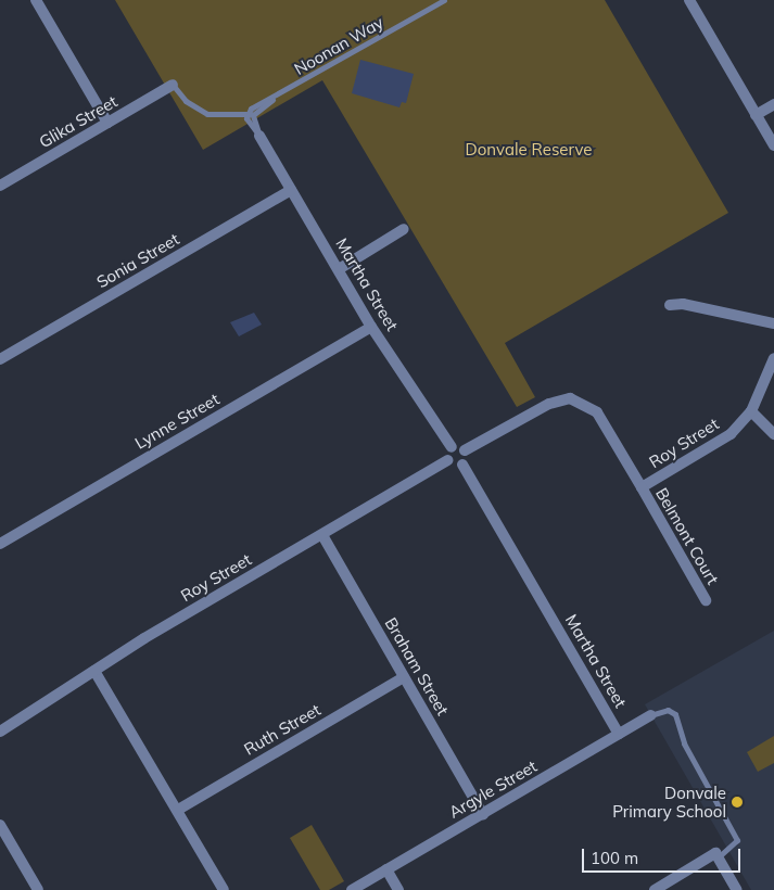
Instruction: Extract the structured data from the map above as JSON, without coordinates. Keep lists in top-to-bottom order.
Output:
{
  "streets": {
    "street": [
      "Glika Street",
      "Sonia Street",
      "Martha Street",
      "Lynne Street",
      "Roy Street",
      "Belmont Court",
      "Braham Street",
      "Ruth Street",
      "Argyle Street"
    ],
    "lane": ["Noonan Way"]
  },
  "crossings": [
    ["Noonan Way", "Martha Street"],
    ["Sonia Street", "Martha Street"],
    ["Martha Street", "Lynne Street"],
    ["Martha Street", "Argyle Street"],
    ["Roy Street", "Belmont Court"],
    ["Roy Street", "Braham Street"],
    ["Braham Street", "Ruth Street"],
    ["Braham Street", "Argyle Street"]
  ],
  "parks": ["Donvale Reserve"],
  "places": ["Donvale Primary School"],
  "scale_bar": "100 m"
}
